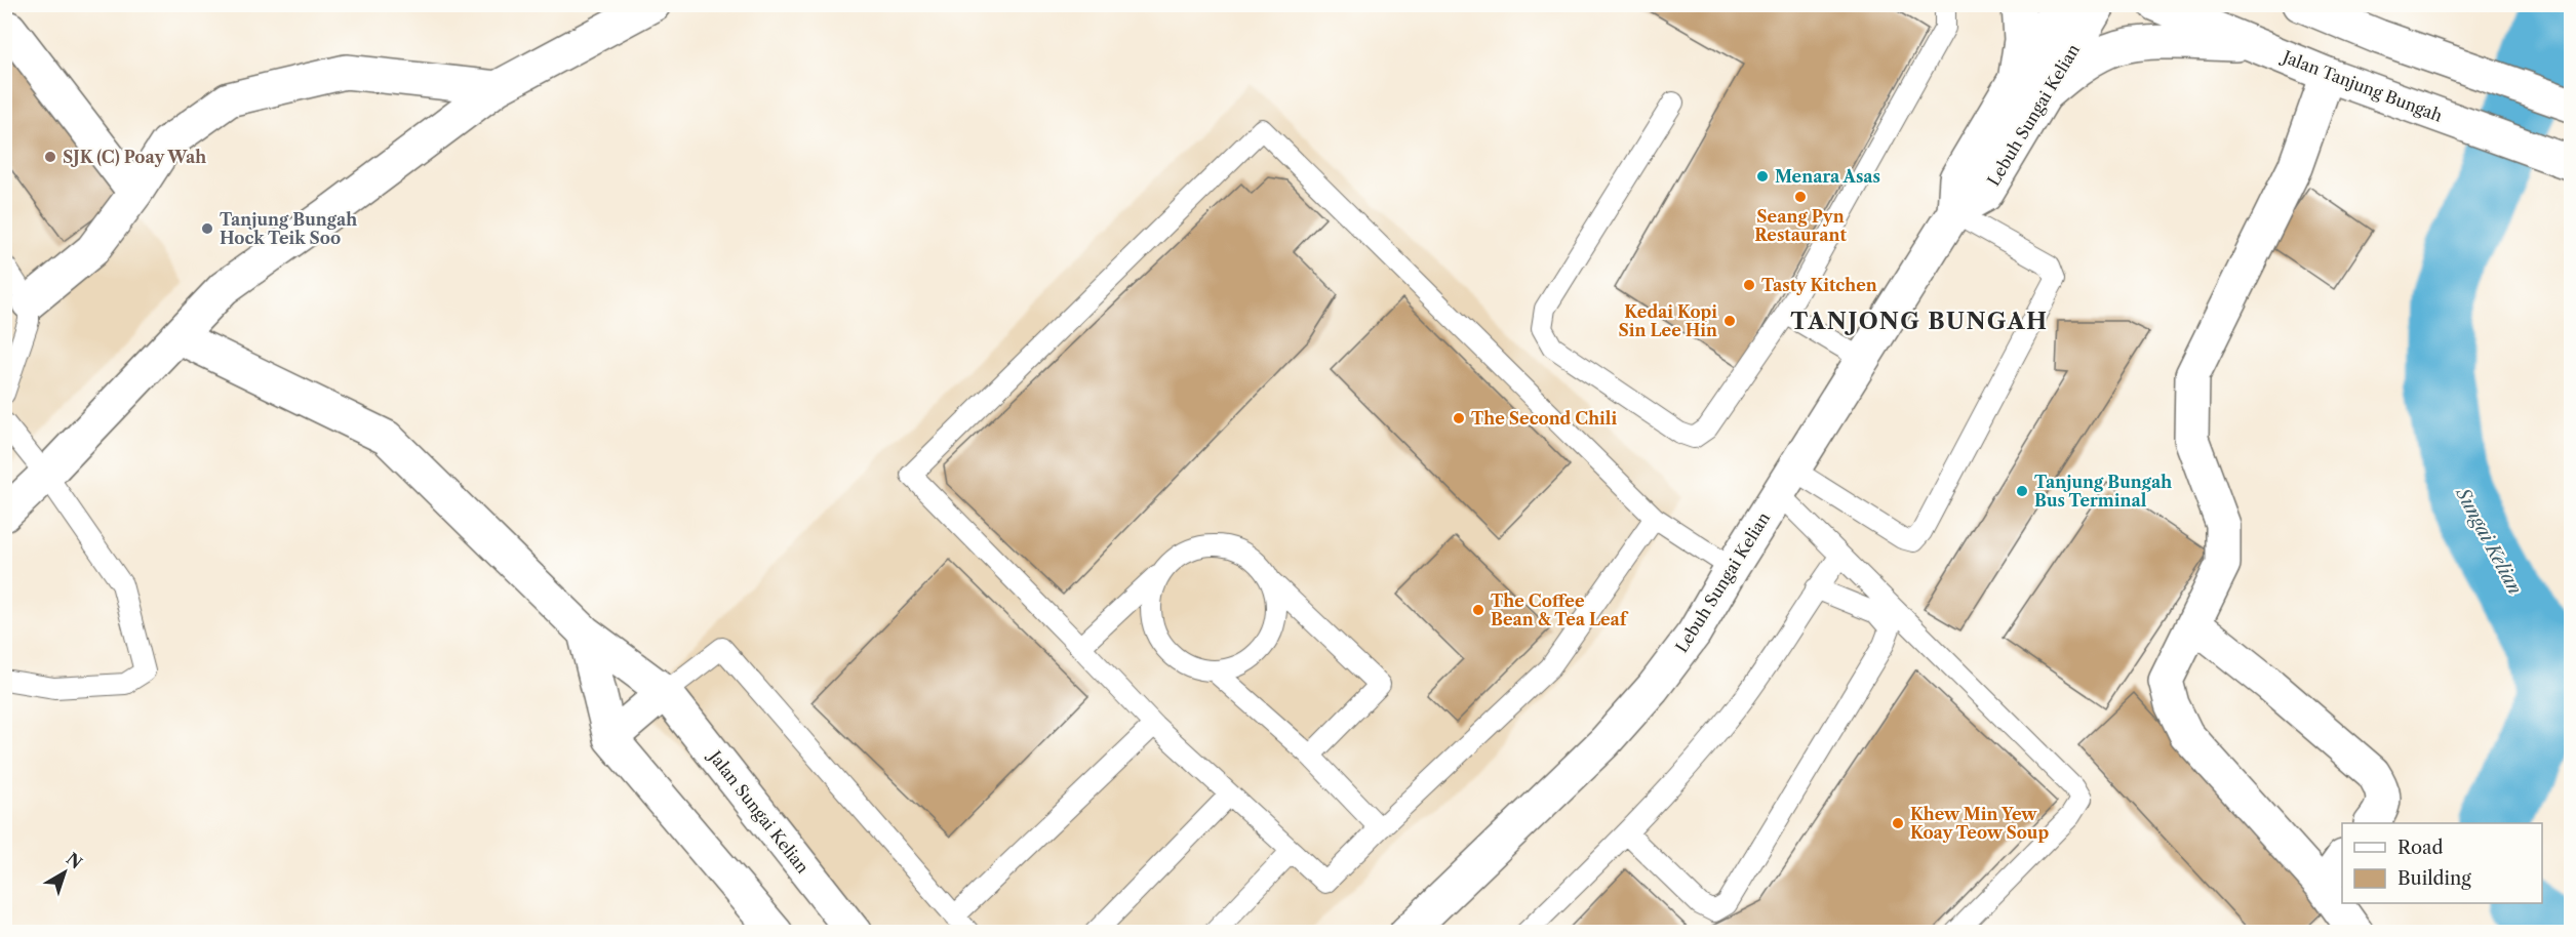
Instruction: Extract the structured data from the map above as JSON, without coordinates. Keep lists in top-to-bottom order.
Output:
{
  "streets": {
    "street": ["Jalan Tanjung Bungah", "Lebuh Sungai Kelian", "Jalan Sungai Kelian"]
  },
  "districts": ["TANJONG BUNGAH"],
  "water": ["Sungai Kelian"],
  "places": [
    "SJK (C) Poay Wah",
    "Menara Asas",
    "Seang Pyn Restaurant",
    "Tanjung Bungah Hock Teik Soo",
    "Tasty Kitchen",
    "Kedai Kopi Sin Lee Hin",
    "The Second Chili",
    "Tanjung Bungah Bus Terminal",
    "The Coffee Bean & Tea Leaf",
    "Khew Min Yew Koay Teow Soup"
  ],
  "legend": ["Road", "Building"],
  "north": "top right"
}
